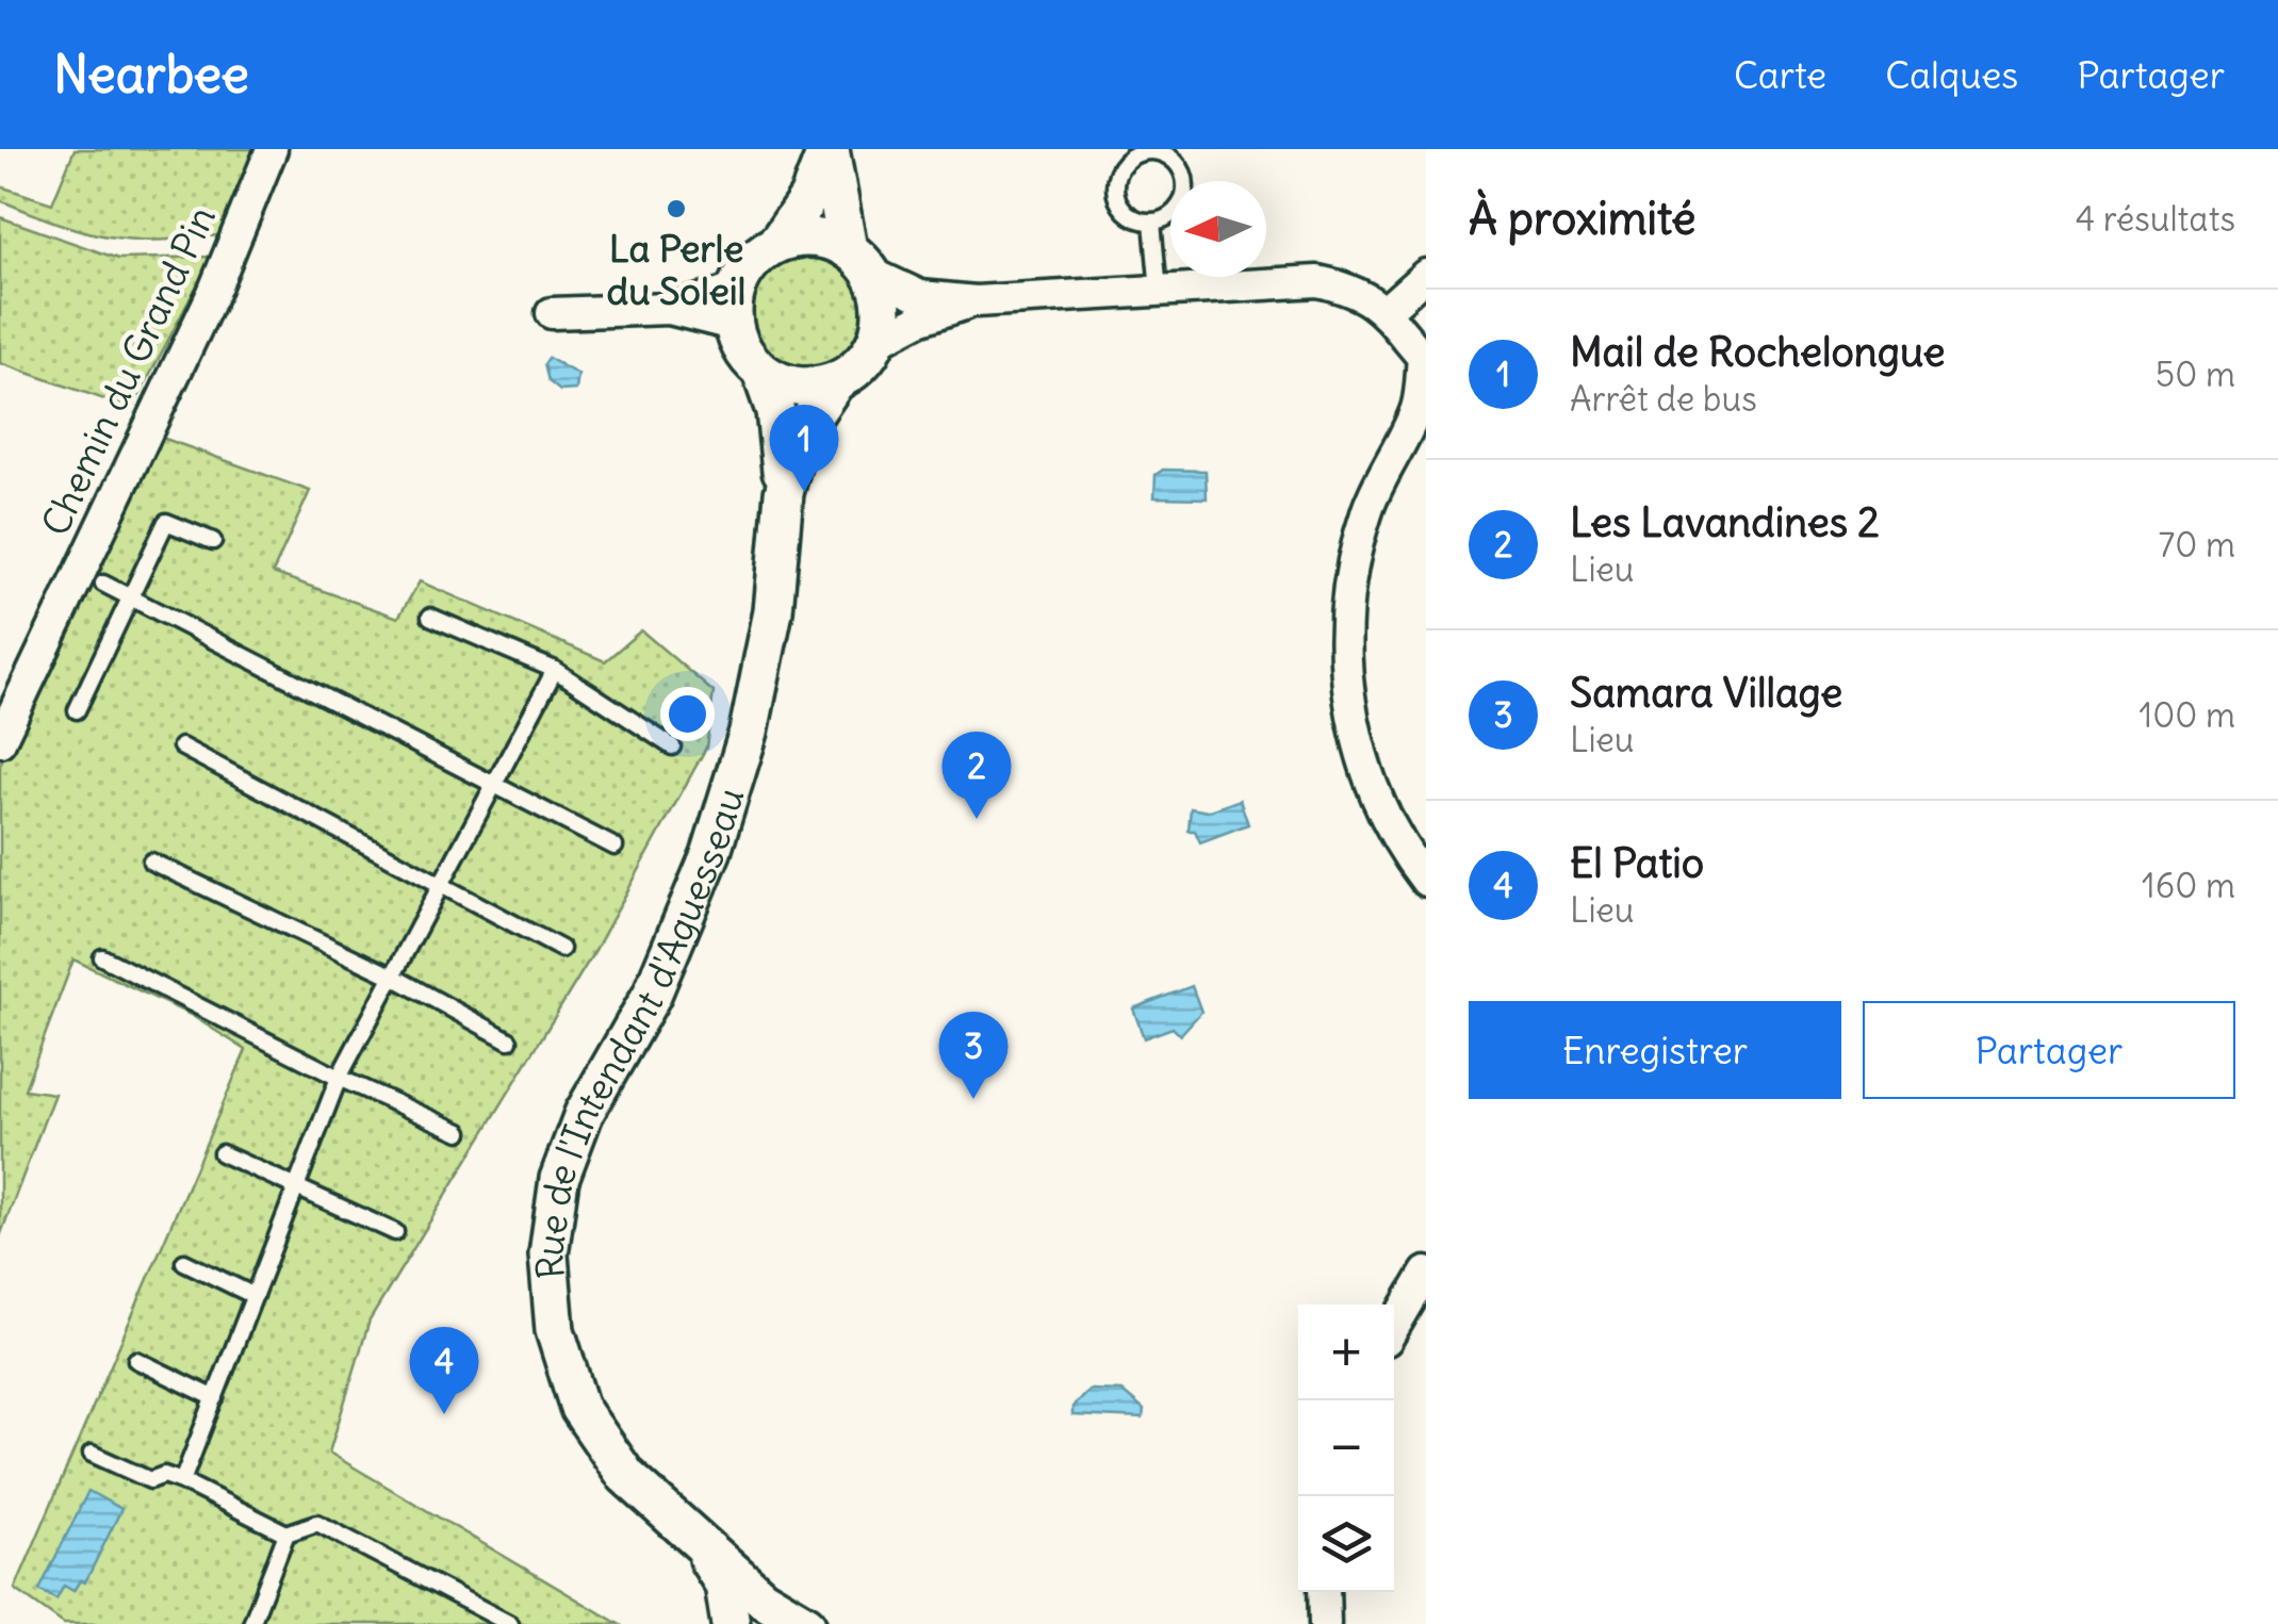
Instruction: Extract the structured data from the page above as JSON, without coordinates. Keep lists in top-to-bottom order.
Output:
{
  "streets": {
    "street": ["Chemin du Grand Pin", "Rue de l'Intendant d'Aguesseau"]
  },
  "places": ["La Perle du Soleil"],
  "north": "left",
  "page": {
    "header": "Nearbee",
    "nav": ["Carte", "Calques", "Partager"],
    "heading": ["À proximité", "4 résultats"],
    "list": [
      {
        "mark": "1",
        "name": "Mail de Rochelongue",
        "note": "Arrêt de bus",
        "value": "50 m"
      },
      {
        "mark": "2",
        "name": "Les Lavandines 2",
        "note": "Lieu",
        "value": "70 m"
      },
      {
        "mark": "3",
        "name": "Samara Village",
        "note": "Lieu",
        "value": "100 m"
      },
      {
        "mark": "4",
        "name": "El Patio",
        "note": "Lieu",
        "value": "160 m"
      }
    ],
    "pins": [
      "1",
      "2",
      "3",
      "4"
    ],
    "buttons": ["Enregistrer", "Partager"],
    "map_buttons": ["+", "−"]
  }
}
